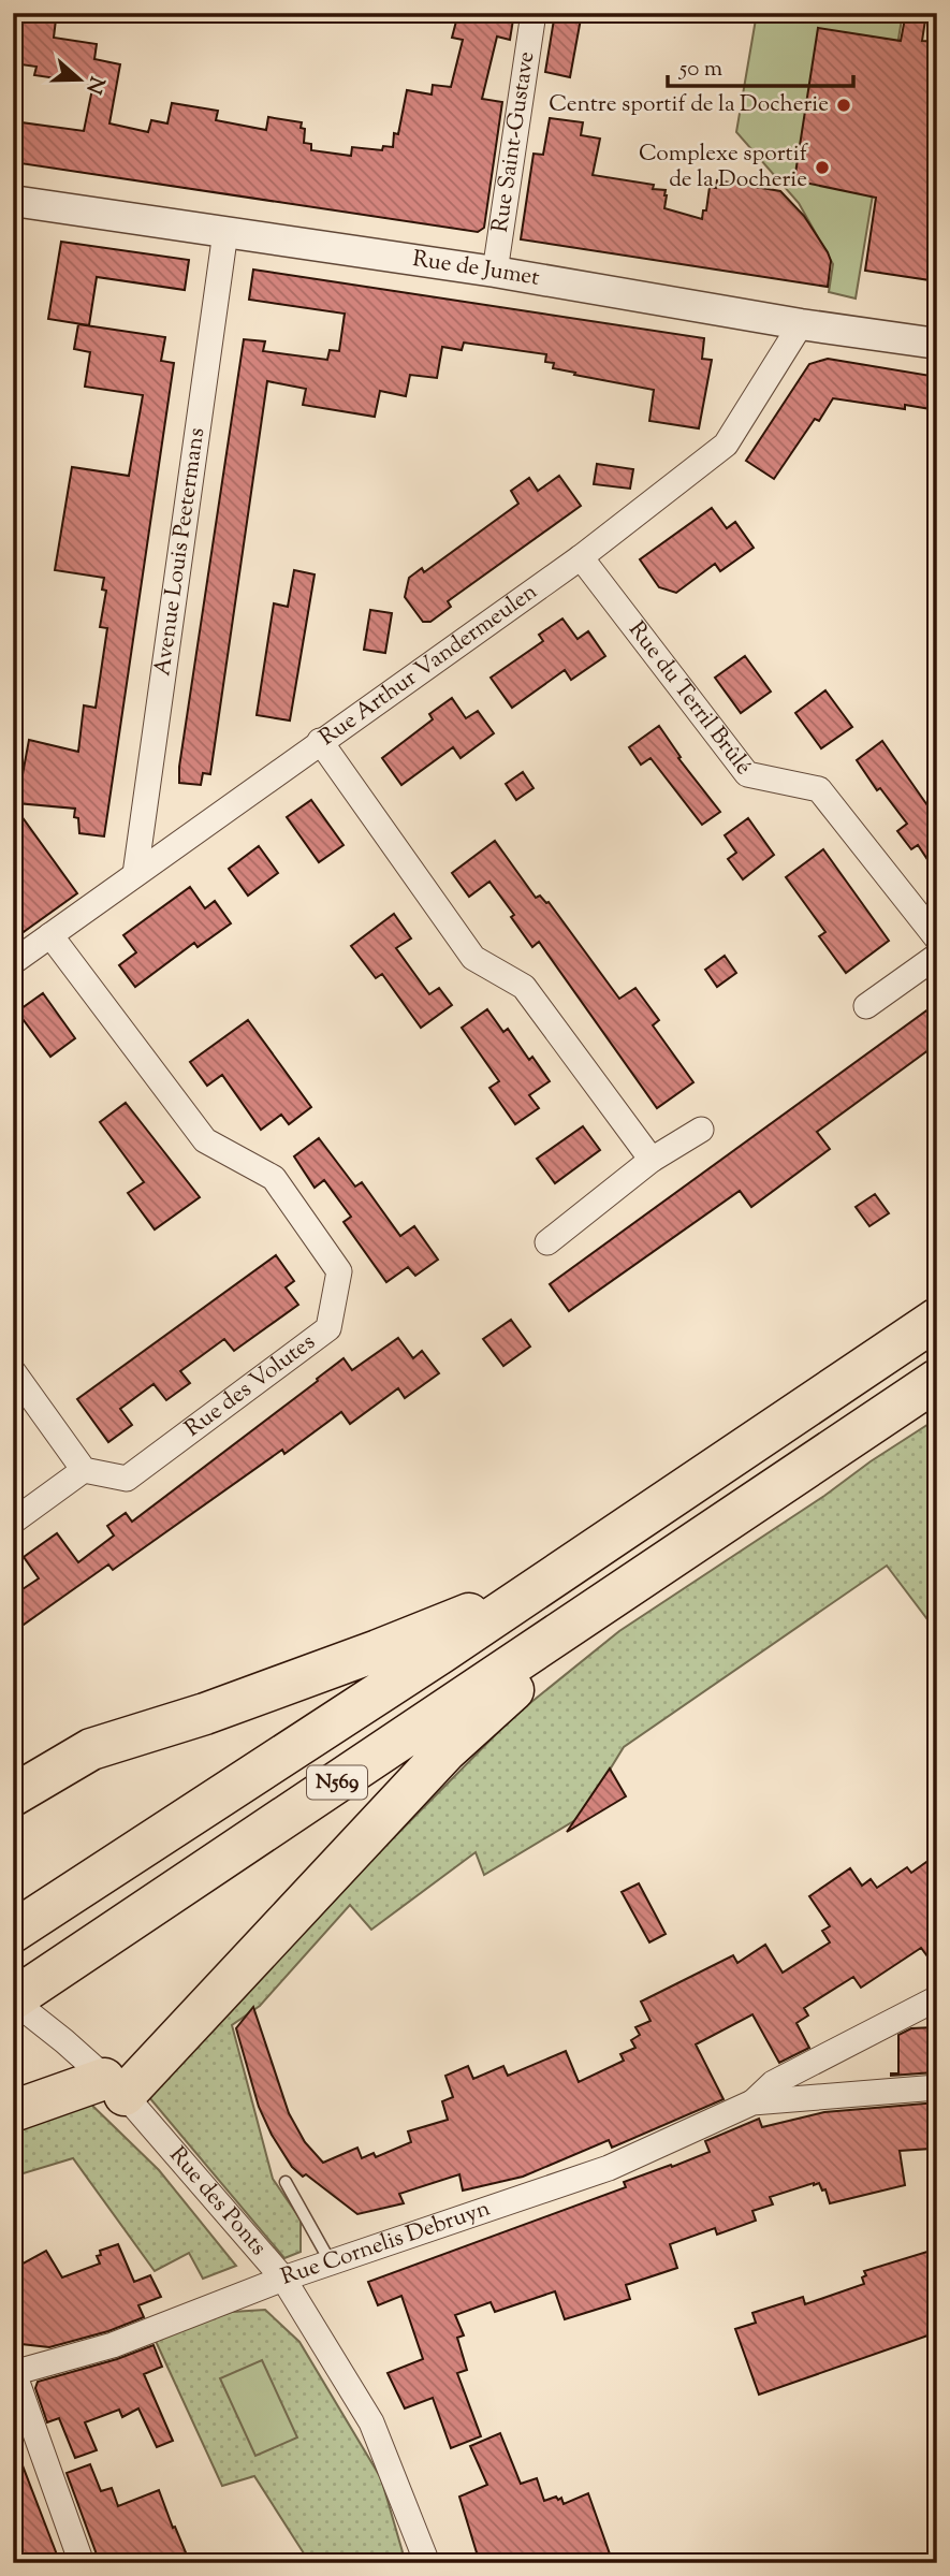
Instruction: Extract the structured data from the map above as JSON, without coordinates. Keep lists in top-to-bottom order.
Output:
{
  "streets": {
    "highway": ["N569"],
    "street": [
      "Rue Saint-Gustave",
      "Rue de Jumet",
      "Avenue Louis Peetermans",
      "Rue Arthur Vandermeulen",
      "Rue du Terril Brûlé",
      "Rue des Volutes",
      "Rue des Ponts",
      "Rue Cornelis Debruyn"
    ]
  },
  "crossings": [
    ["Rue Saint-Gustave", "Rue de Jumet"],
    ["Rue de Jumet", "Avenue Louis Peetermans"],
    ["Rue de Jumet", "Rue Arthur Vandermeulen"],
    ["Avenue Louis Peetermans", "Rue Arthur Vandermeulen"],
    ["Rue Arthur Vandermeulen", "Rue du Terril Brûlé"],
    ["Rue Arthur Vandermeulen", "Rue des Volutes"],
    ["N569", "Rue des Ponts"],
    ["Rue des Ponts", "Rue Cornelis Debruyn"]
  ],
  "places": ["Centre sportif de la Docherie", "Complexe sportif de la Docherie"],
  "scale_bar": "50 m",
  "north": "right"
}
